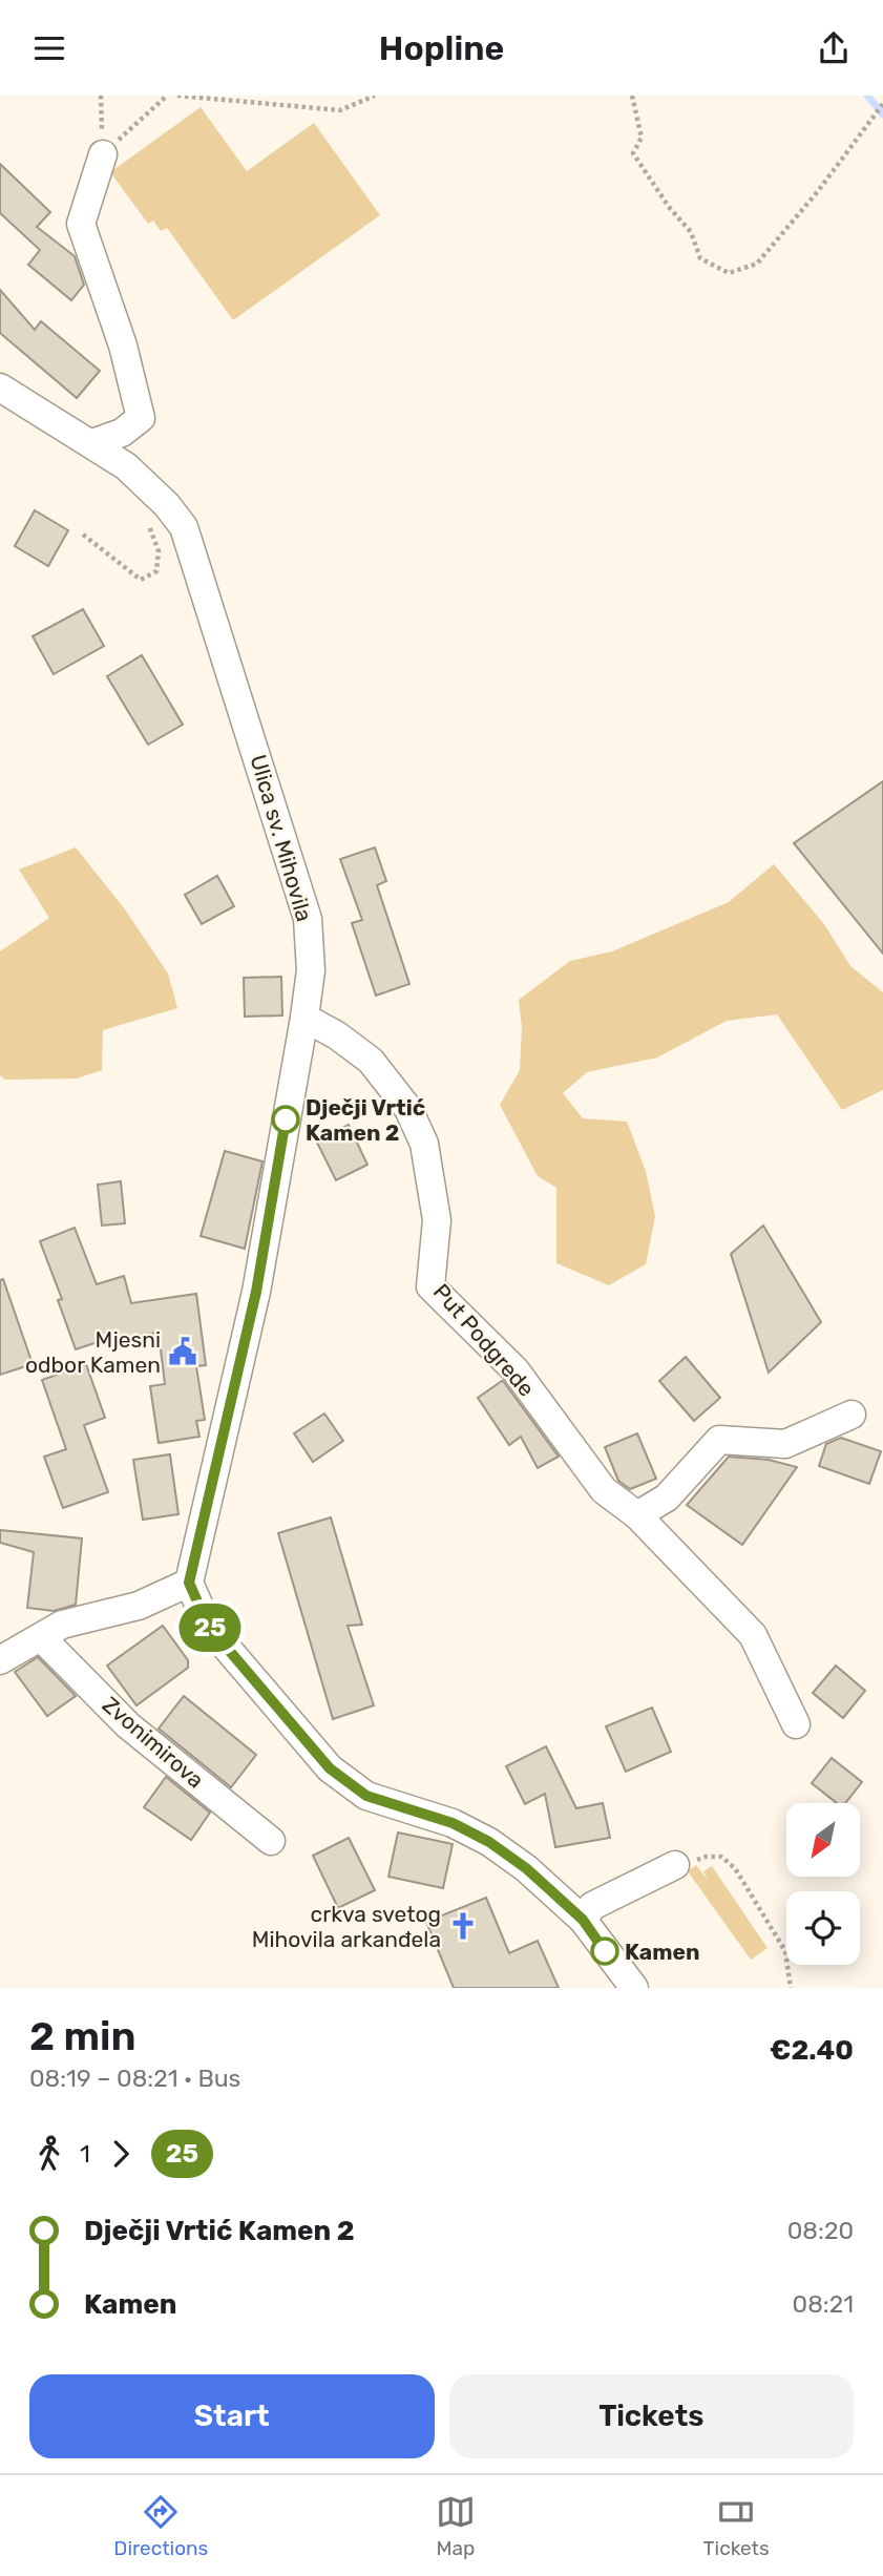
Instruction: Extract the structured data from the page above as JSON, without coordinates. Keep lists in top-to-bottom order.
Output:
{
  "streets": {
    "street": ["Ulica sv. Mihovila", "Put Podgrede", "Zvonimirova"]
  },
  "crossings": [
    ["Ulica sv. Mihovila", "Put Podgrede"]
  ],
  "places": {
    "other": ["Dječji Vrtić Kamen 2", "Kamen"],
    "public building": ["Mjesni odbor Kamen"],
    "church": ["crkva svetog Mihovila arkanđela"]
  },
  "lines": ["bus line 25"],
  "north": "bottom left",
  "page": {
    "header": "Hopline",
    "on_map": "25",
    "heading": ["2 min", "08:19 – 08:21 · Bus", "€2.40"],
    "legs": ["1", "25"],
    "list": [
      {
        "name": "Dječji Vrtić Kamen 2",
        "value": "08:20"
      },
      {
        "name": "Kamen",
        "value": "08:21"
      }
    ],
    "buttons": ["Start", "Tickets"],
    "tabs": ["Directions", "Map", "Tickets"]
  }
}
